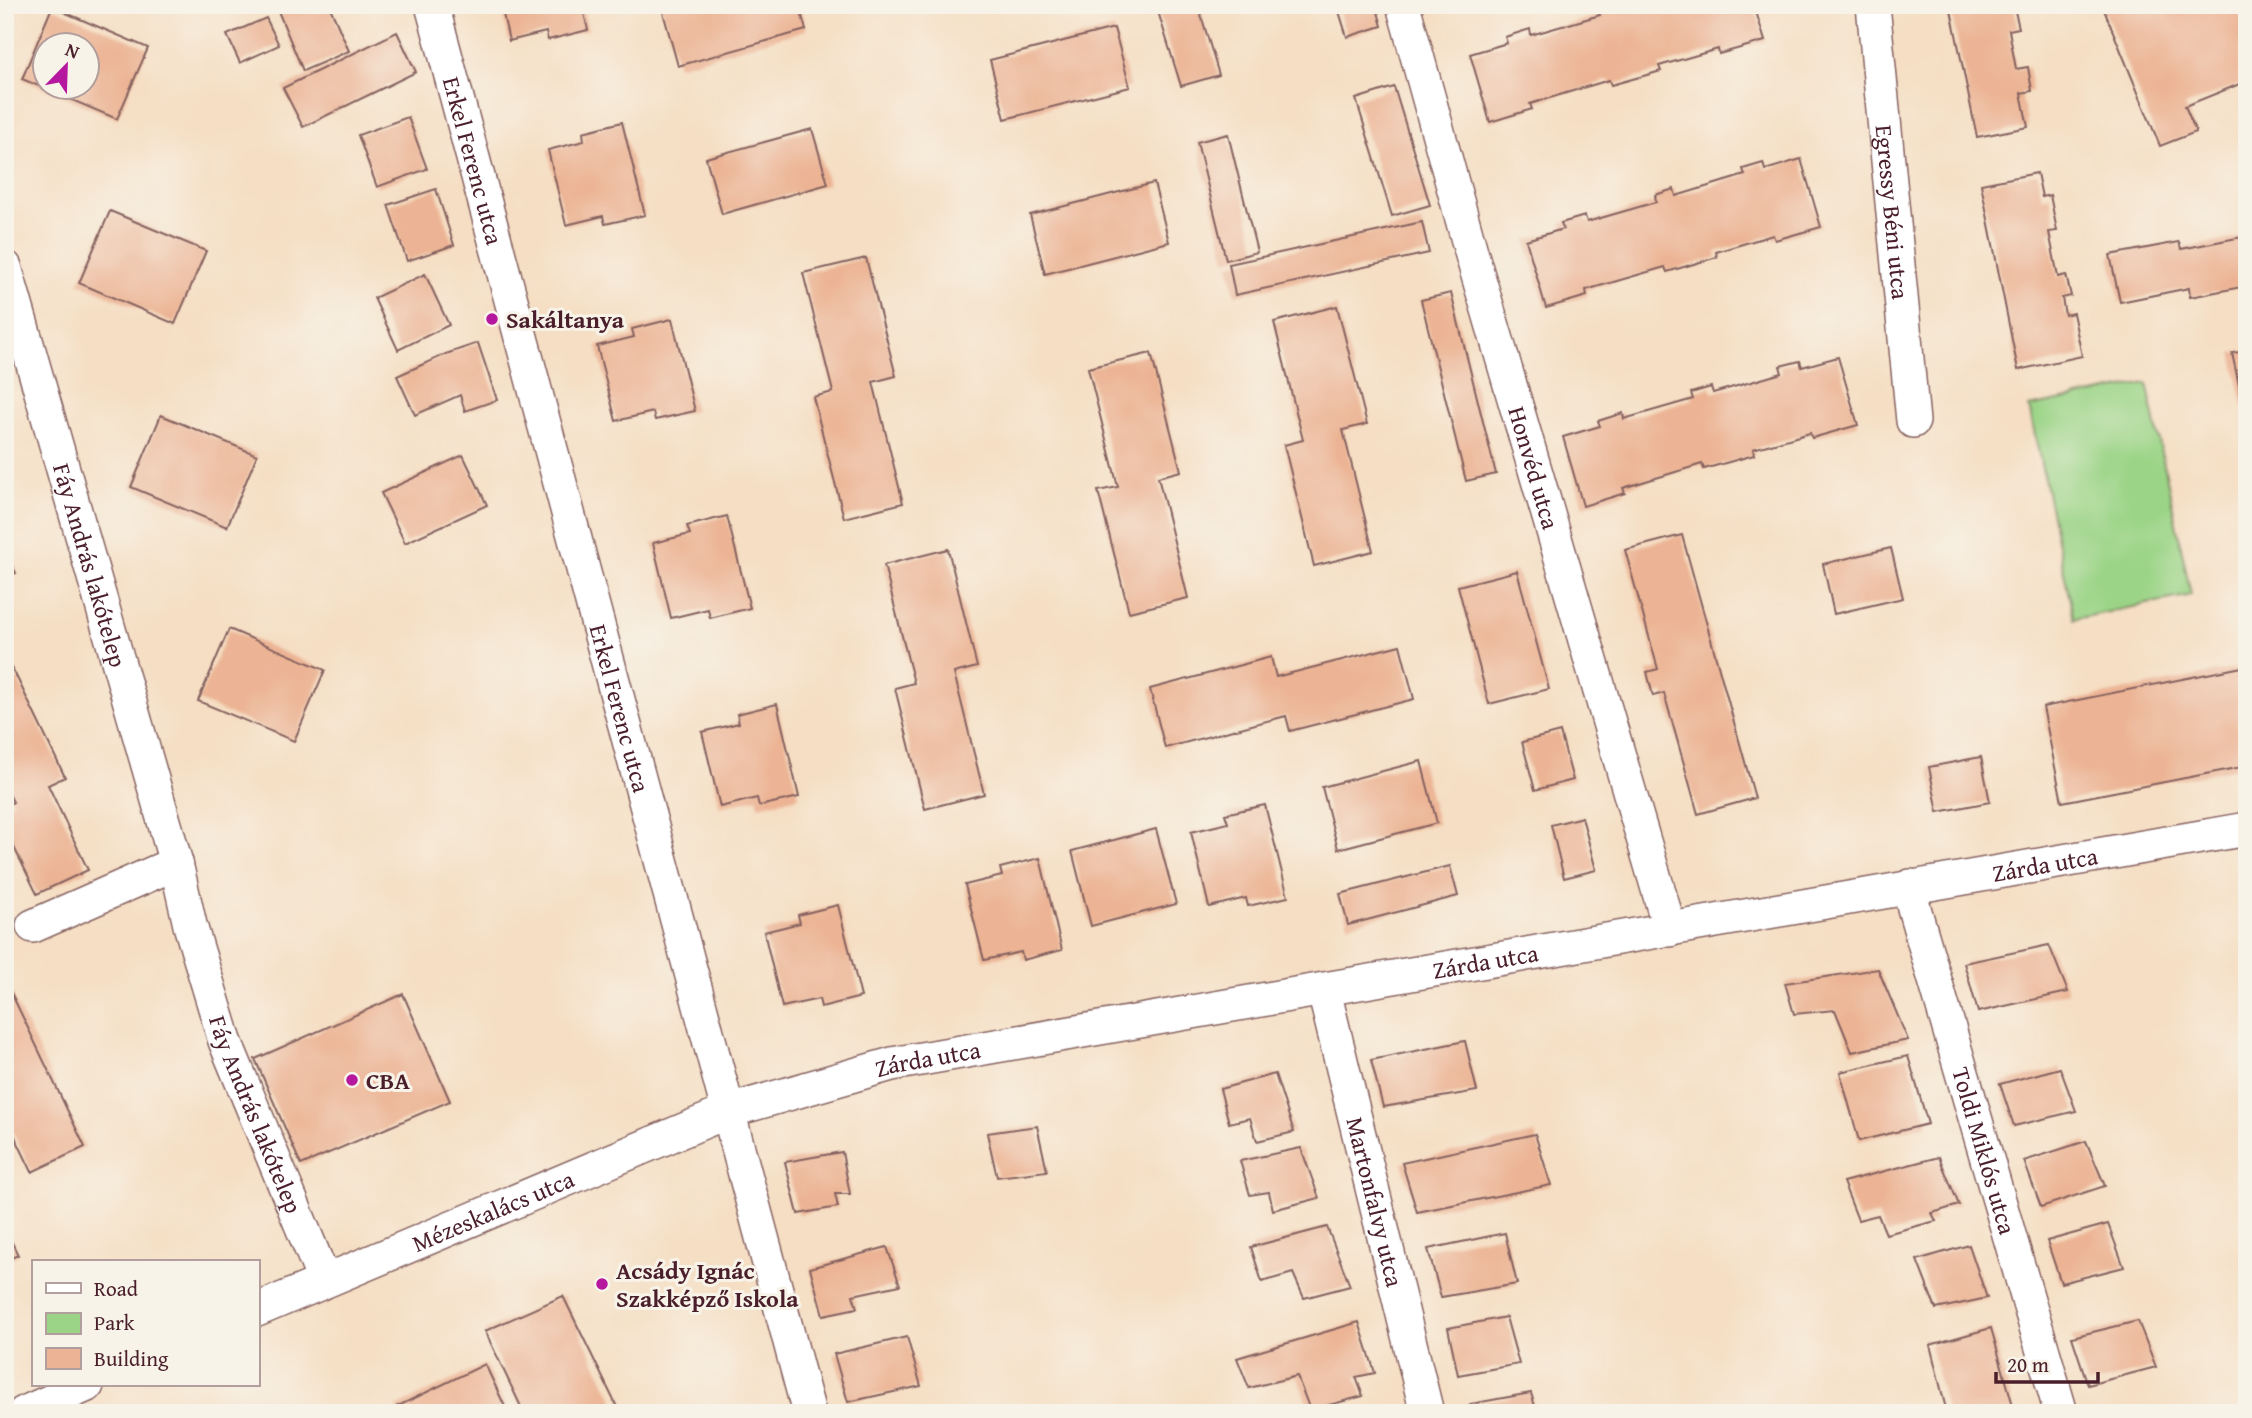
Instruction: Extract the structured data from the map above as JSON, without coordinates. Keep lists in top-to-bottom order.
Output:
{
  "streets": {
    "street": [
      "Erkel Ferenc utca",
      "Egressy Béni utca",
      "Honvéd utca",
      "Fáy András lakótelep",
      "Zárda utca",
      "Toldi Miklós utca",
      "Martonfalvy utca",
      "Mézeskalács utca"
    ]
  },
  "crossings": [
    ["Erkel Ferenc utca", "Zárda utca"],
    ["Erkel Ferenc utca", "Mézeskalács utca"],
    ["Honvéd utca", "Zárda utca"],
    ["Fáy András lakótelep", "Mézeskalács utca"],
    ["Zárda utca", "Toldi Miklós utca"],
    ["Zárda utca", "Martonfalvy utca"],
    ["Zárda utca", "Mézeskalács utca"]
  ],
  "places": ["Sakáltanya", "CBA", "Acsády Ignác Szakképző Iskola"],
  "legend": ["Road", "Park", "Building"],
  "scale_bar": "20 m",
  "north": "top right"
}
